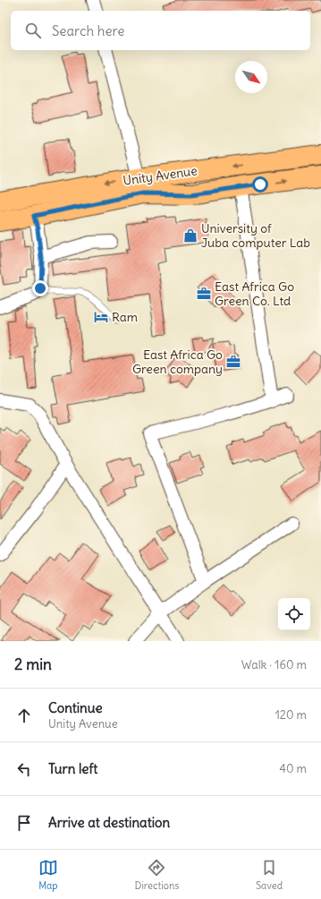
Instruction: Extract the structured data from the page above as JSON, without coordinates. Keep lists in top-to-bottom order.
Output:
{
  "streets": {
    "main road": ["Unity Avenue"]
  },
  "places": {
    "shop": ["University of Juba computer Lab"],
    "office": ["East Africa Go Green Co. Ltd", "East Africa Go Green company"],
    "hotel": ["Ram"]
  },
  "north": "bottom right",
  "page": {
    "search": "Search here",
    "heading": ["2 min", "Walk · 160 m"],
    "list": [
      ["Continue", "Unity Avenue", "120 m"],
      ["Turn left", "40 m"],
      "Arrive at destination"
    ],
    "nav": ["Map", "Directions", "Saved"]
  }
}
